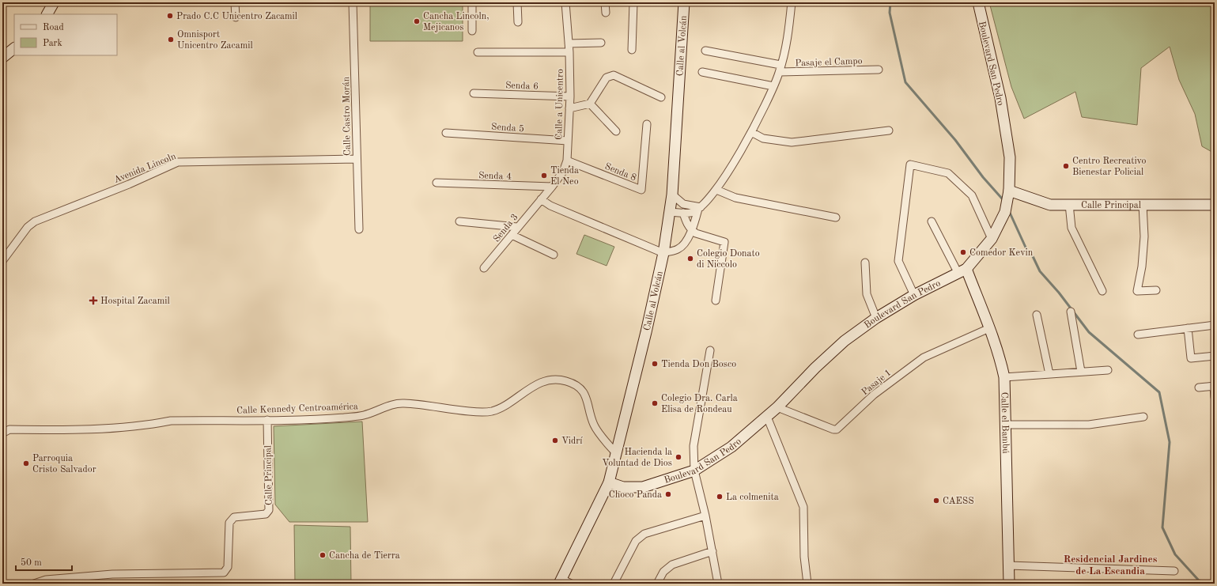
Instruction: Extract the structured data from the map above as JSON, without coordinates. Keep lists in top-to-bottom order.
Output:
{
  "streets": {
    "street": [
      "Calle al Volcán",
      "Pasaje el Campo",
      "Boulevard San Pedro",
      "Senda 6",
      "Calle a Unicentro",
      "Calle Castro Morán",
      "Senda 5",
      "Avenida Lincoln",
      "Senda 8",
      "Senda 4",
      "Calle Principal",
      "Senda 3",
      "Pasaje 1",
      "Calle Kennedy Centroamérica",
      "Calle el Bambú"
    ]
  },
  "crossings": [
    ["Calle al Volcán", "Boulevard San Pedro"],
    ["Calle al Volcán", "Calle Kennedy Centroamérica"],
    ["Boulevard San Pedro", "Calle Principal"],
    ["Boulevard San Pedro", "Pasaje 1"],
    ["Boulevard San Pedro", "Calle el Bambú"],
    ["Senda 6", "Calle a Unicentro"],
    ["Calle a Unicentro", "Senda 5"],
    ["Calle a Unicentro", "Senda 8"],
    ["Calle a Unicentro", "Senda 4"],
    ["Calle a Unicentro", "Senda 3"],
    ["Calle Castro Morán", "Avenida Lincoln"],
    ["Calle Principal", "Calle Kennedy Centroamérica"],
    ["Pasaje 1", "Calle el Bambú"]
  ],
  "districts": ["Residencial Jardines de La Escandia"],
  "places": {
    "other": [
      "Prado C.C Unicentro Zacamil",
      "Cancha Lincoln, Mejicanos",
      "Omnisport Unicentro Zacamil",
      "Centro Recreativo Bienestar Policial",
      "Tienda El Neo",
      "Comedor Kevin",
      "Colegio Donato di Niccolo",
      "Tienda Don Bosco",
      "Colegio Dra. Carla Elisa de Rondeau",
      "Vidrí",
      "Hacienda la Voluntad de Dios",
      "Parroquia Cristo Salvador",
      "Choco Panda",
      "La colmenita",
      "CAESS",
      "Cancha de Tierra"
    ],
    "health": ["Hospital Zacamil"]
  },
  "legend": ["Road", "Park"],
  "scale_bar": "50 m"
}
